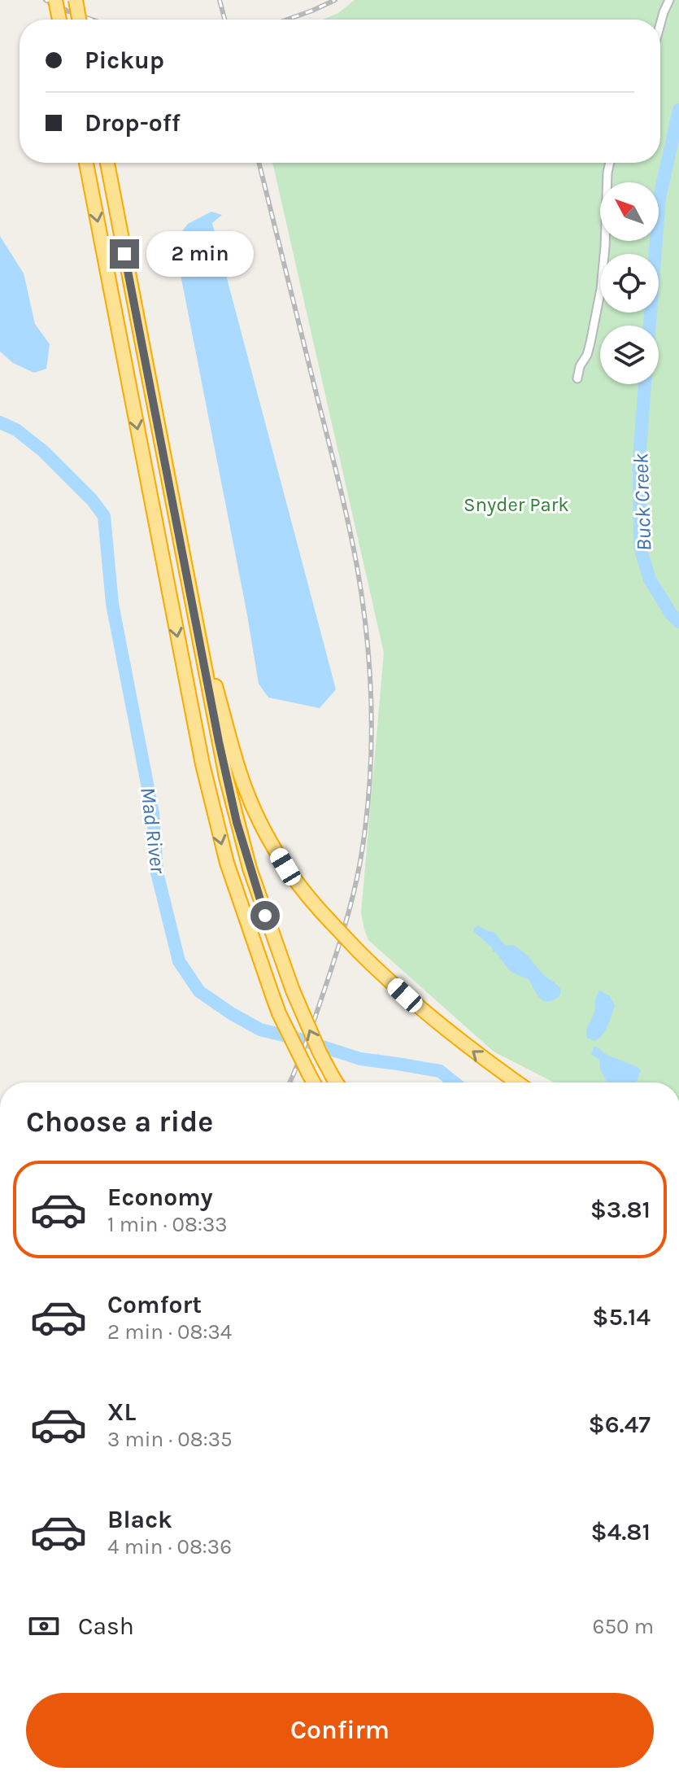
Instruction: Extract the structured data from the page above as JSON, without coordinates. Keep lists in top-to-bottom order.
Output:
{
  "water": ["Buck Creek", "Mad River"],
  "parks": ["Snyder Park"],
  "north": "top left",
  "page": {
    "banner": ["Pickup", "Drop-off"],
    "bubble": "2 min",
    "heading": "Choose a ride",
    "list": [
      {
        "name": "Economy",
        "note": "1 min · 08:33",
        "value": "$3.81"
      },
      {
        "name": "Comfort",
        "note": "2 min · 08:34",
        "value": "$5.14"
      },
      {
        "name": "XL",
        "note": "3 min · 08:35",
        "value": "$6.47"
      },
      {
        "name": "Black",
        "note": "4 min · 08:36",
        "value": "$4.81"
      }
    ],
    "pay": ["Cash", "650 m"],
    "buttons": "Confirm"
  }
}
